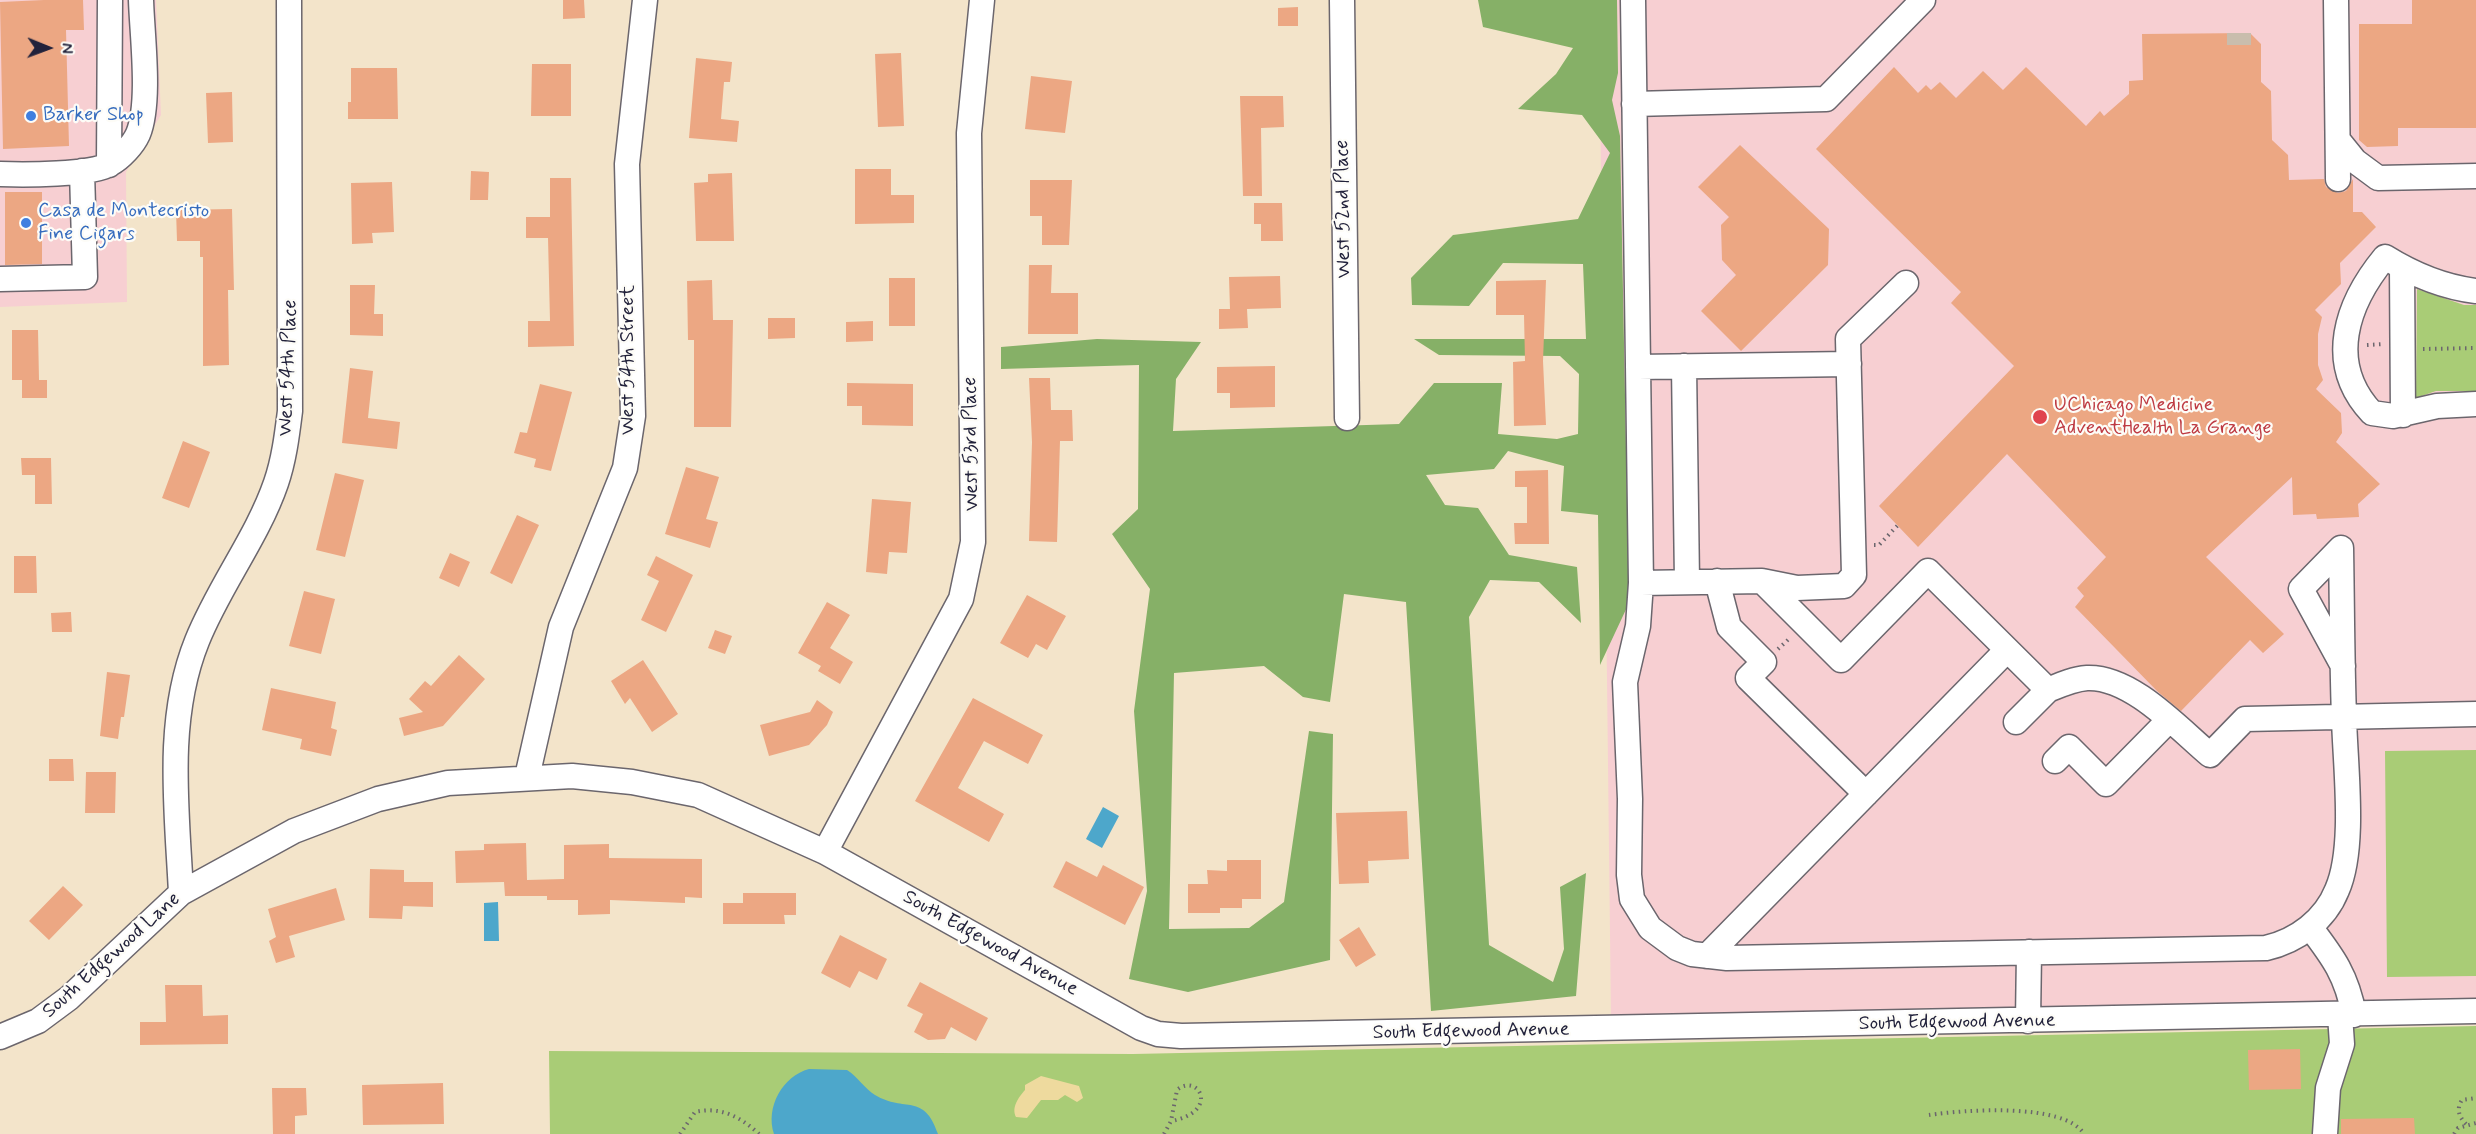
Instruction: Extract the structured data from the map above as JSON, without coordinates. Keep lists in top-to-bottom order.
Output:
{
  "streets": {
    "street": [
      "West 52nd Place",
      "West 54th Street",
      "West 54th Place",
      "West 53rd Place",
      "South Edgewood Avenue",
      "South Edgewood Lane"
    ]
  },
  "crossings": [
    ["West 54th Street", "South Edgewood Avenue"],
    ["West 54th Street", "South Edgewood Lane"],
    ["West 54th Place", "South Edgewood Lane"],
    ["West 53rd Place", "South Edgewood Avenue"],
    ["South Edgewood Avenue", "South Edgewood Lane"]
  ],
  "places": ["Barker Shop", "Casa de Montecristo Fine Cigars", "UChicago Medicine AdventHealth La Grange"],
  "north": "right"
}
